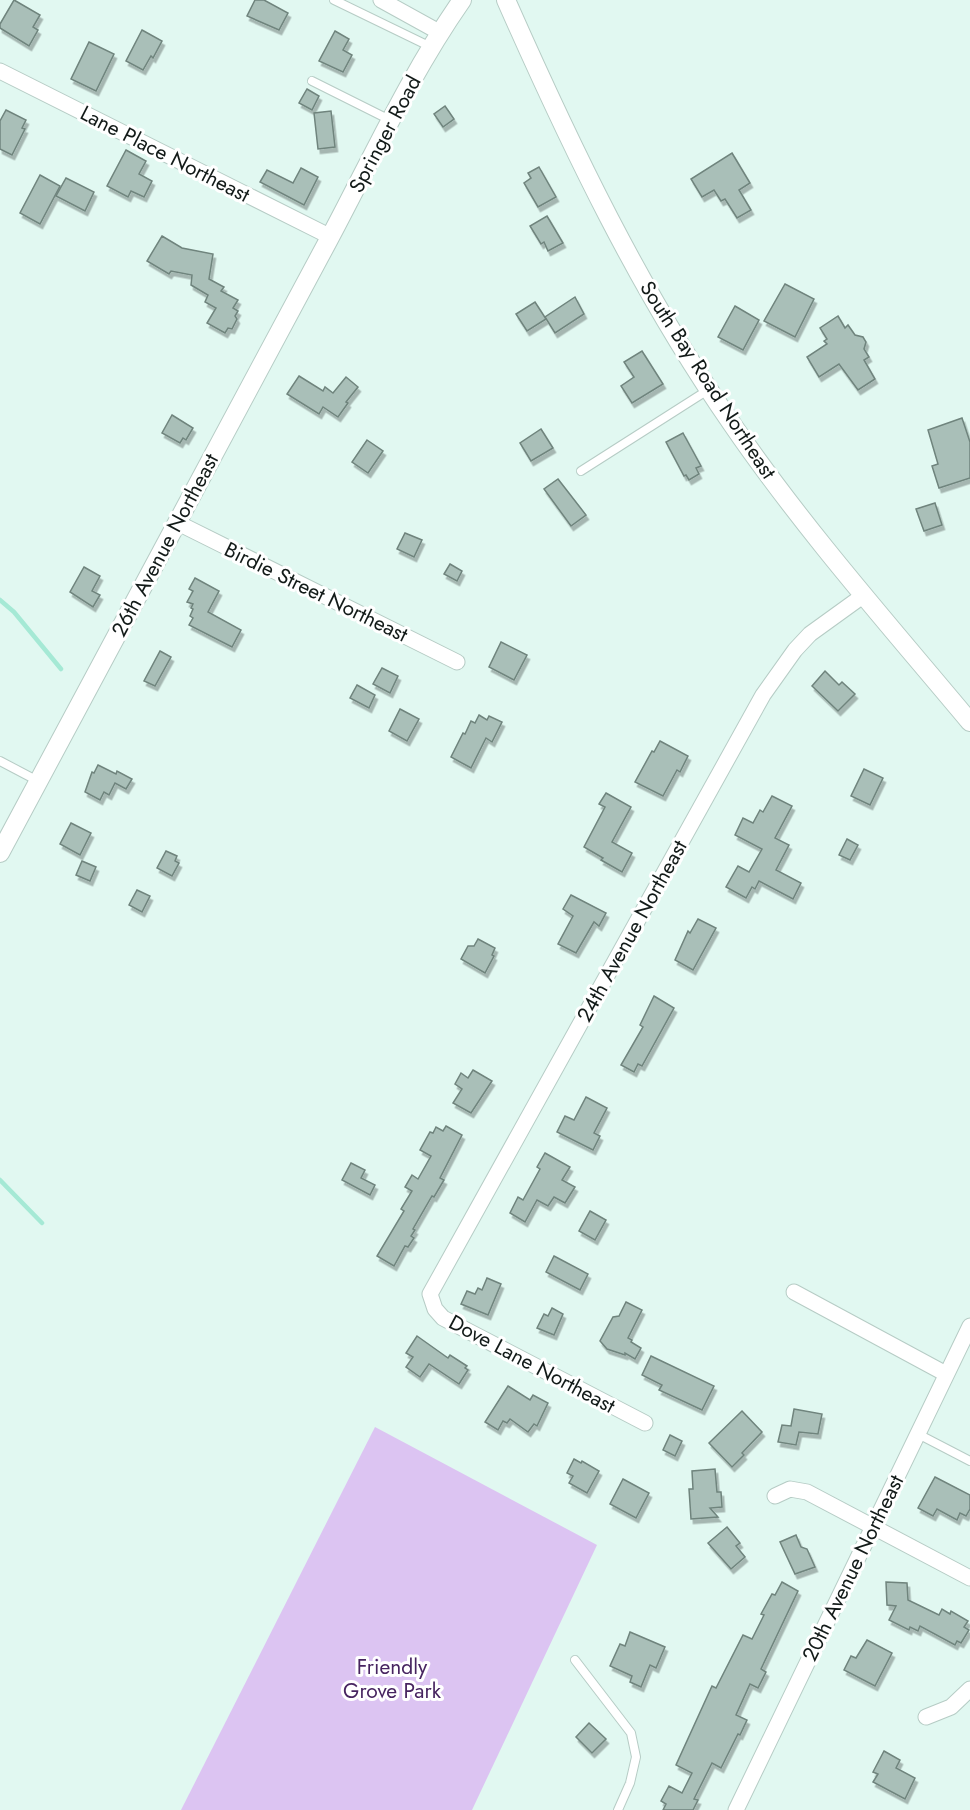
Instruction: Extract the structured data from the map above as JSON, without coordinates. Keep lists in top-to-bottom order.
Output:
{
  "streets": {
    "street": [
      "Springer Road",
      "Lane Place Northeast",
      "South Bay Road Northeast",
      "26th Avenue Northeast",
      "Birdie Street Northeast",
      "24th Avenue Northeast",
      "Dove Lane Northeast",
      "20th Avenue Northeast"
    ]
  },
  "crossings": [
    ["Springer Road", "Lane Place Northeast"],
    ["Springer Road", "26th Avenue Northeast"],
    ["Lane Place Northeast", "26th Avenue Northeast"],
    ["South Bay Road Northeast", "24th Avenue Northeast"],
    ["26th Avenue Northeast", "Birdie Street Northeast"],
    ["24th Avenue Northeast", "Dove Lane Northeast"]
  ],
  "parks": ["Friendly Grove Park"]
}
